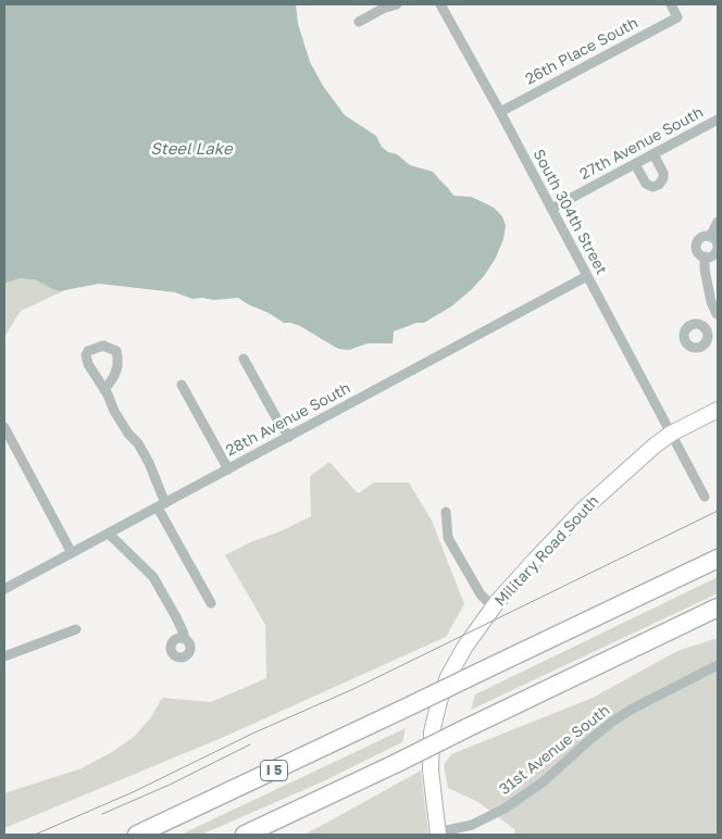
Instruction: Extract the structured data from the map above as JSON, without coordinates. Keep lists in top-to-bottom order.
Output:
{
  "streets": {
    "highway": ["I 5"],
    "main road": ["Military Road South"],
    "street": [
      "26th Place South",
      "27th Avenue South",
      "South 304th Street",
      "28th Avenue South",
      "31st Avenue South"
    ]
  },
  "crossings": [
    ["26th Place South", "South 304th Street"],
    ["27th Avenue South", "South 304th Street"],
    ["South 304th Street", "28th Avenue South"],
    ["South 304th Street", "Military Road South"],
    ["Military Road South", "31st Avenue South"]
  ],
  "water": ["Steel Lake"]
}
